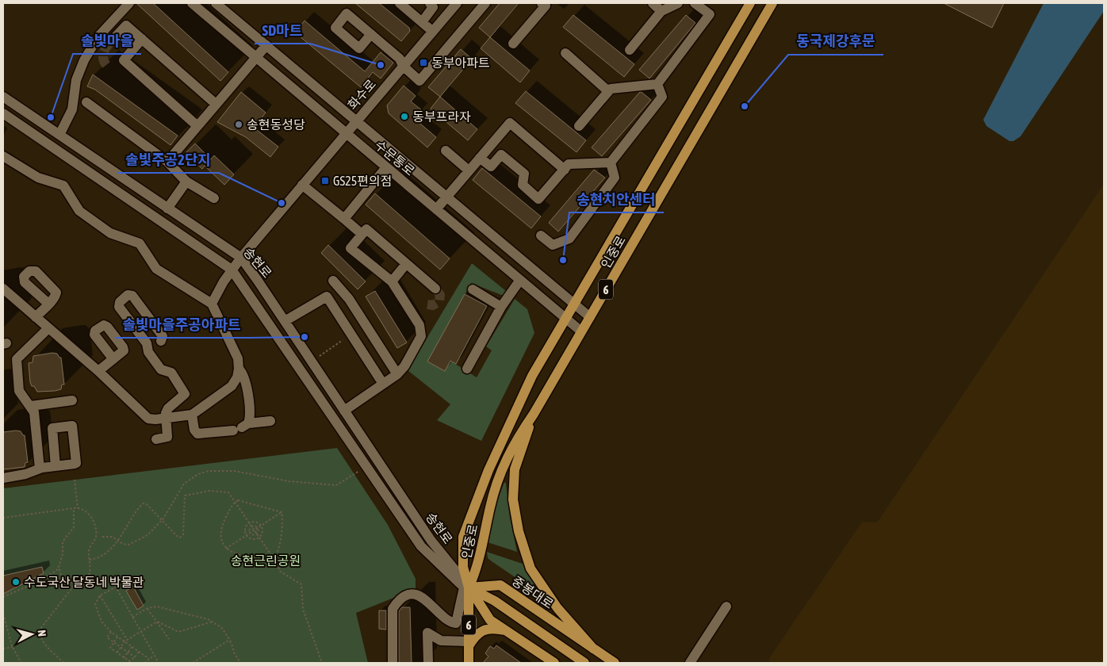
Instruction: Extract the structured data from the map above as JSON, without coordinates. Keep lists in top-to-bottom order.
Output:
{
  "streets": {
    "main road": ["인중로", "6", "중봉대로"],
    "street": ["화수로", "수문통로", "송현로"]
  },
  "crossings": [
    ["화수로", "수문통로"],
    ["화수로", "송현로"],
    ["수문통로", "인중로"],
    ["인중로", "송현로"],
    ["인중로", "중봉대로"],
    ["송현로", "중봉대로"]
  ],
  "parks": ["송현근린공원"],
  "places": {
    "transit": ["동부아파트", "GS25편의점"],
    "other": [
      "SD마트",
      "동국제강후문",
      "동부프라자",
      "솔빛마을",
      "송현동성당",
      "솔빛주공2단지",
      "송현치안센터",
      "솔빛마을주공아파트",
      "수도국산 달동네 박물관"
    ]
  },
  "north": "right"
}
